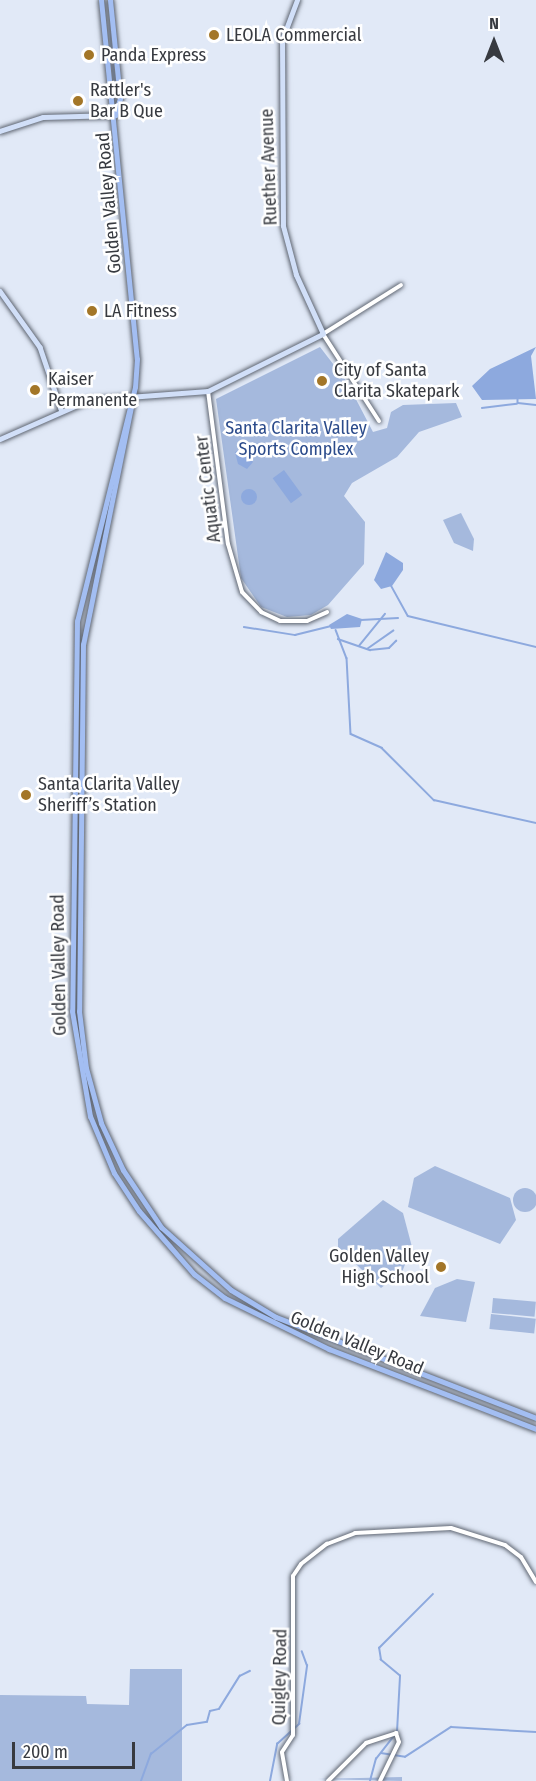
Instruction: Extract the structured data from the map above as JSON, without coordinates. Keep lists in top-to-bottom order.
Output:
{
  "streets": {
    "main road": ["Golden Valley Road"],
    "street": ["Ruether Avenue", "Aquatic Center", "Quigley Road"]
  },
  "parks": ["Santa Clarita Valley Sports Complex"],
  "places": [
    "LEOLA Commercial",
    "Panda Express",
    "Rattler's Bar B Que",
    "LA Fitness",
    "City of Santa Clarita Skatepark",
    "Kaiser Permanente",
    "Santa Clarita Valley Sheriff’s Station",
    "Golden Valley High School"
  ],
  "scale_bar": "200 m",
  "north": "top"
}
